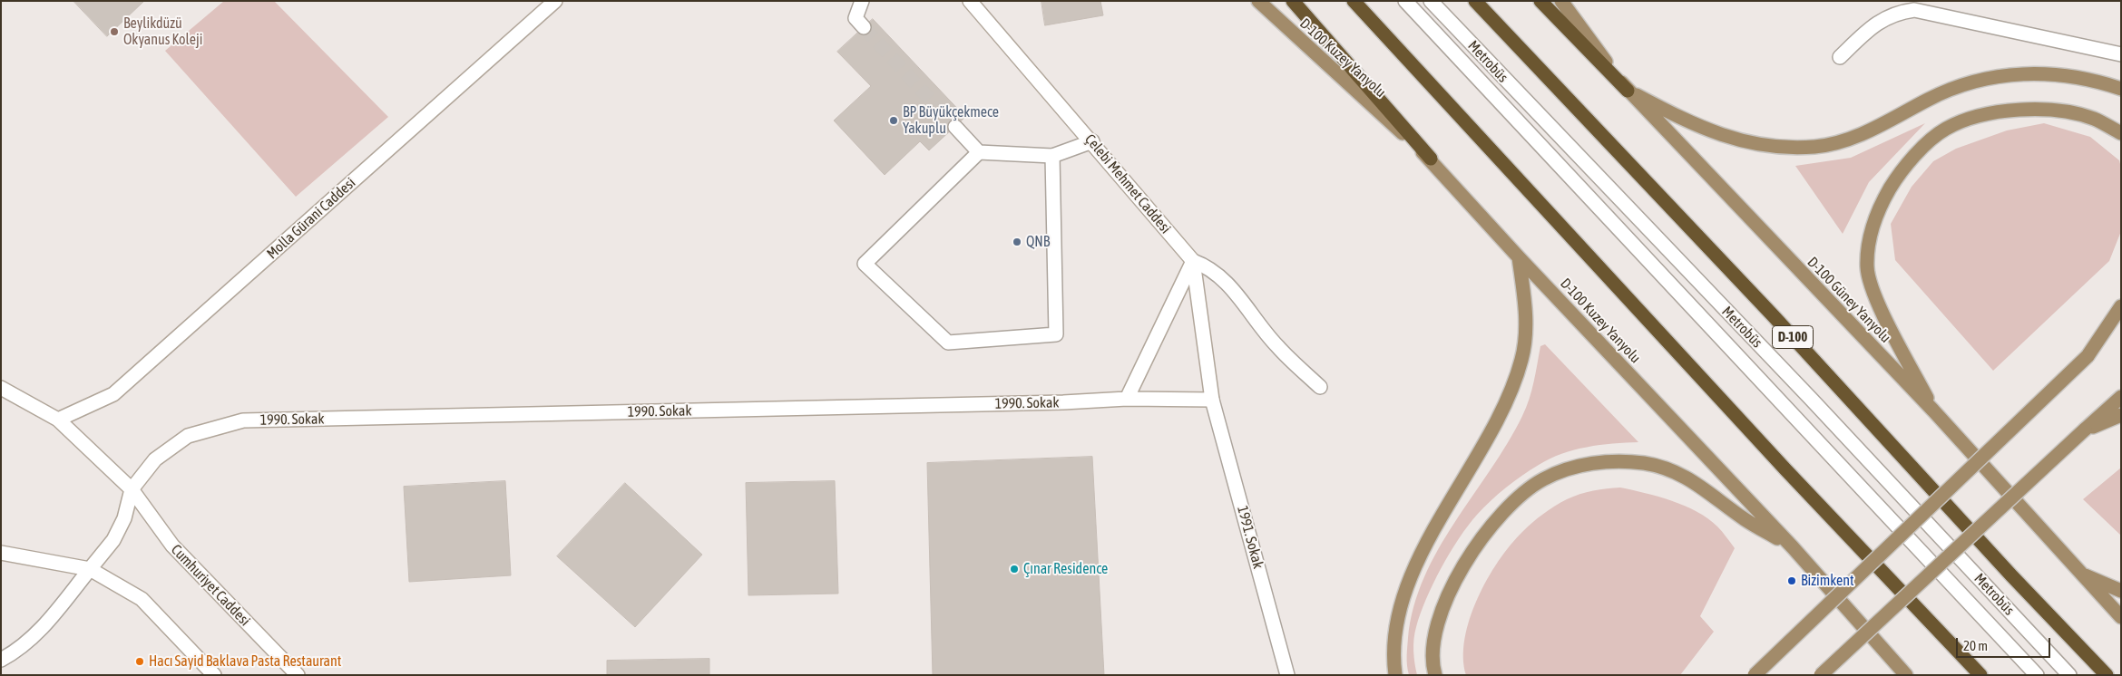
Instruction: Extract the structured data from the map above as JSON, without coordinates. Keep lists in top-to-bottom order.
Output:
{
  "streets": {
    "highway": ["D-100"],
    "main road": [
      "D-100 Kuzey Yanyolu",
      "Metrobüs",
      "Çelebi Mehmet Caddesi",
      "Molla Gürani Caddesi",
      "D-100 Güney Yanyolu",
      "1990. Sokak",
      "1991. Sokak",
      "Cumhuriyet Caddesi"
    ]
  },
  "crossings": [
    ["Molla Gürani Caddesi", "Cumhuriyet Caddesi"],
    ["1990. Sokak", "1991. Sokak"],
    ["1990. Sokak", "Cumhuriyet Caddesi"]
  ],
  "places": [
    "Beylikdüzü Okyanus Koleji",
    "BP Büyükçekmece Yakuplu",
    "QNB",
    "Çınar Residence",
    "Bizimkent",
    "Hacı Sayid Baklava Pasta Restaurant"
  ],
  "scale_bar": "20 m"
}
